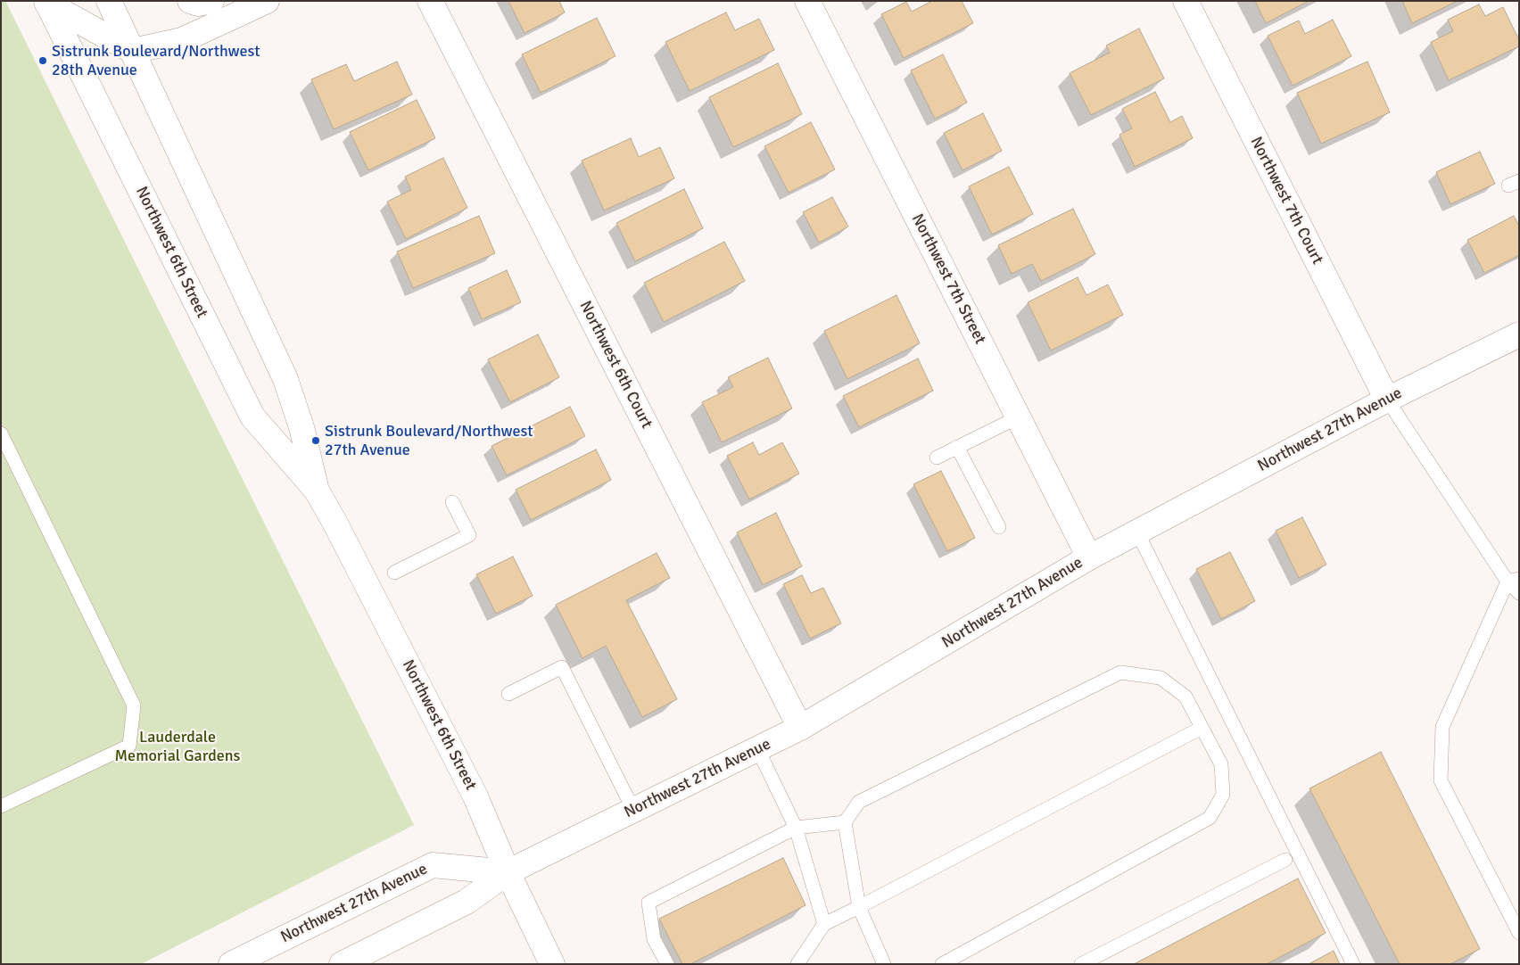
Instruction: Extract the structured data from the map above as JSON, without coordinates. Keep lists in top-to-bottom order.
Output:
{
  "streets": {
    "street": [
      "Northwest 7th Court",
      "Northwest 6th Street",
      "Northwest 7th Street",
      "Northwest 6th Court",
      "Northwest 27th Avenue"
    ]
  },
  "crossings": [
    ["Northwest 7th Court", "Northwest 27th Avenue"],
    ["Northwest 6th Street", "Northwest 27th Avenue"],
    ["Northwest 7th Street", "Northwest 27th Avenue"],
    ["Northwest 6th Court", "Northwest 27th Avenue"]
  ],
  "parks": ["Lauderdale Memorial Gardens"],
  "places": ["Sistrunk Boulevard/Northwest 28th Avenue", "Sistrunk Boulevard/Northwest 27th Avenue"]
}
